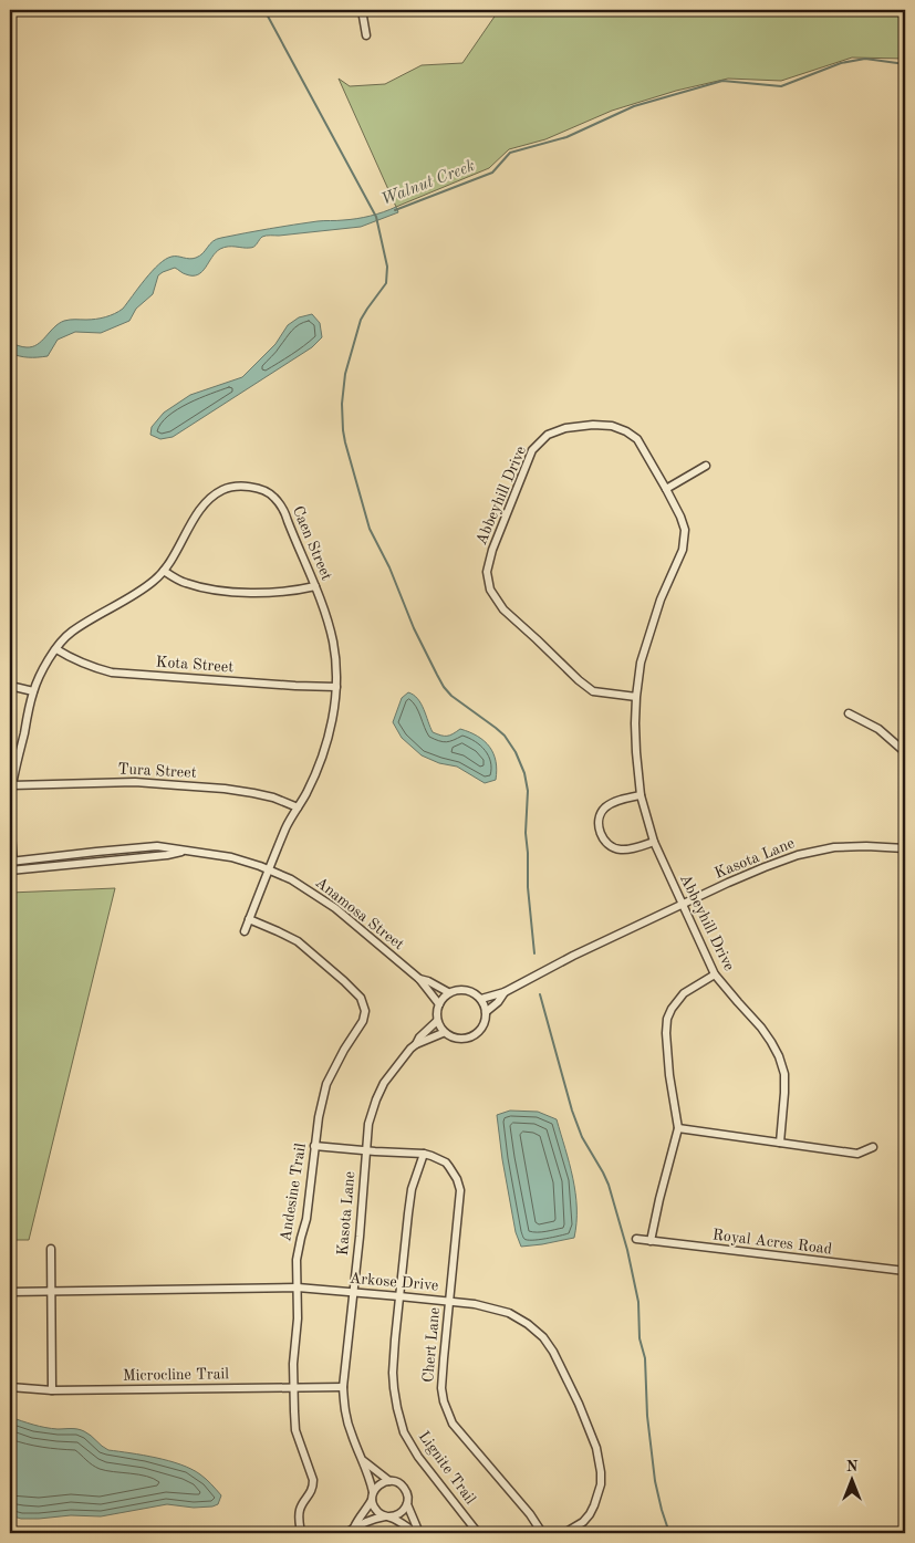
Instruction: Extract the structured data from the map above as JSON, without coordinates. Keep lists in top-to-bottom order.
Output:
{
  "streets": {
    "street": [
      "Abbeyhill Drive",
      "Caen Street",
      "Kota Street",
      "Tura Street",
      "Kasota Lane",
      "Anamosa Street",
      "Andesine Trail",
      "Royal Acres Road",
      "Arkose Drive",
      "Chert Lane",
      "Microcline Trail",
      "Lignite Trail"
    ]
  },
  "crossings": [
    ["Abbeyhill Drive", "Kasota Lane"],
    ["Caen Street", "Kota Street"],
    ["Caen Street", "Tura Street"],
    ["Caen Street", "Anamosa Street"],
    ["Caen Street", "Andesine Trail"],
    ["Kasota Lane", "Anamosa Street"],
    ["Kasota Lane", "Arkose Drive"],
    ["Kasota Lane", "Chert Lane"],
    ["Kasota Lane", "Microcline Trail"],
    ["Andesine Trail", "Arkose Drive"],
    ["Andesine Trail", "Chert Lane"],
    ["Andesine Trail", "Microcline Trail"],
    ["Arkose Drive", "Chert Lane"],
    ["Arkose Drive", "Lignite Trail"],
    ["Chert Lane", "Lignite Trail"]
  ],
  "water": ["Walnut Creek"],
  "north": "top"
}
